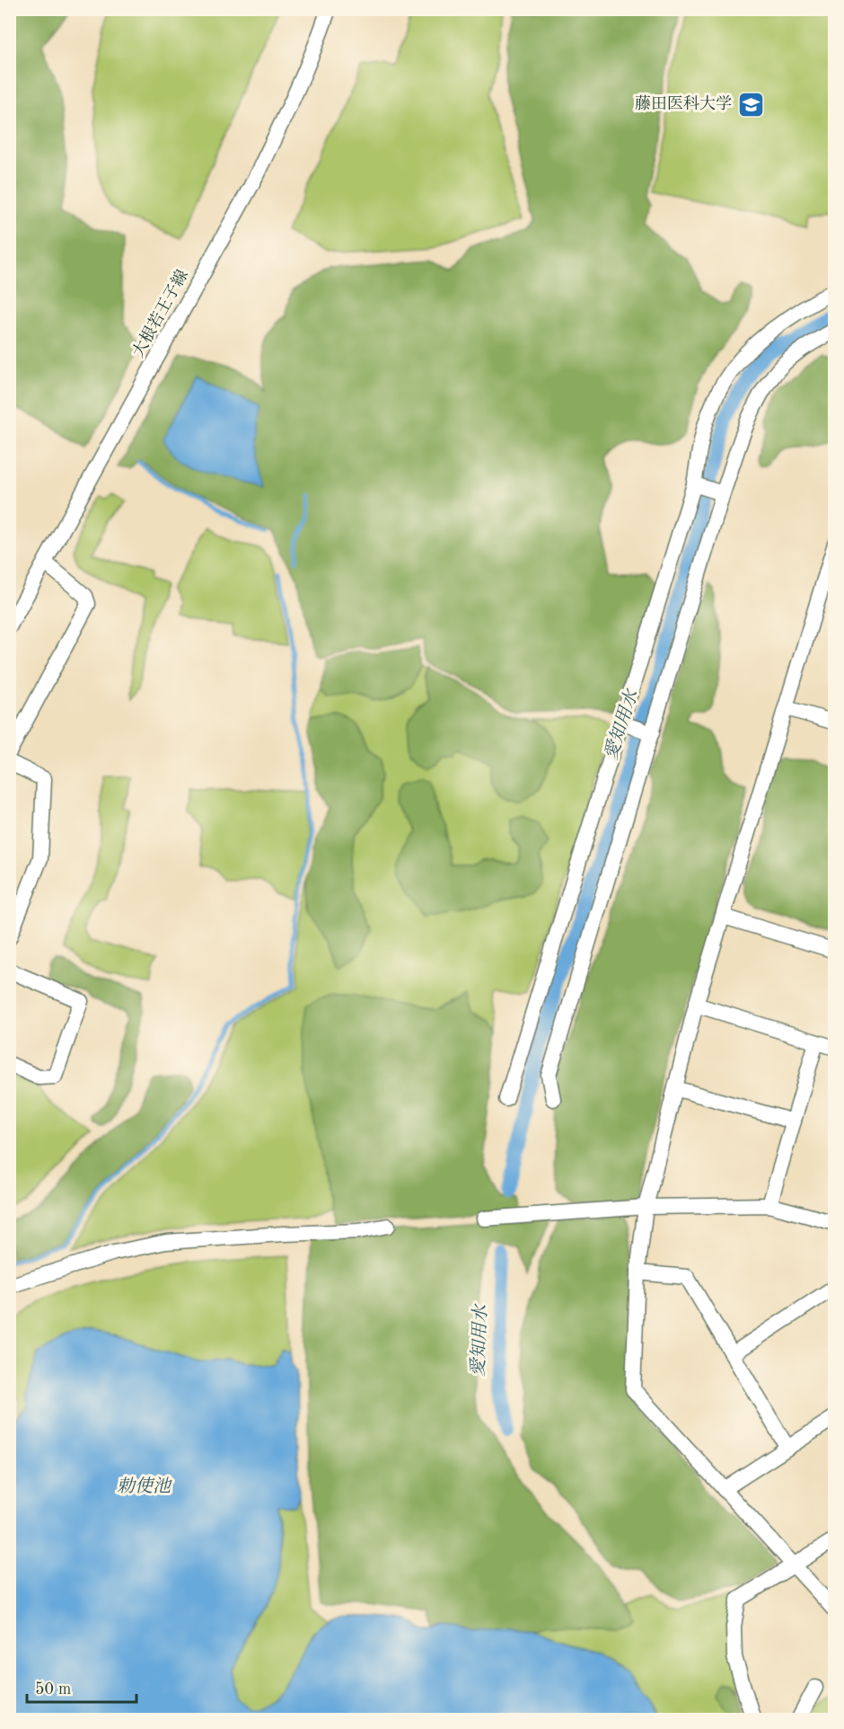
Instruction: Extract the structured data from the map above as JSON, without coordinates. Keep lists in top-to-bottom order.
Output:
{
  "streets": {
    "street": ["大根若王子線"]
  },
  "water": ["愛知用水", "勅使池"],
  "places": {
    "school or university": ["藤田医科大学"]
  },
  "scale_bar": "50 m"
}
